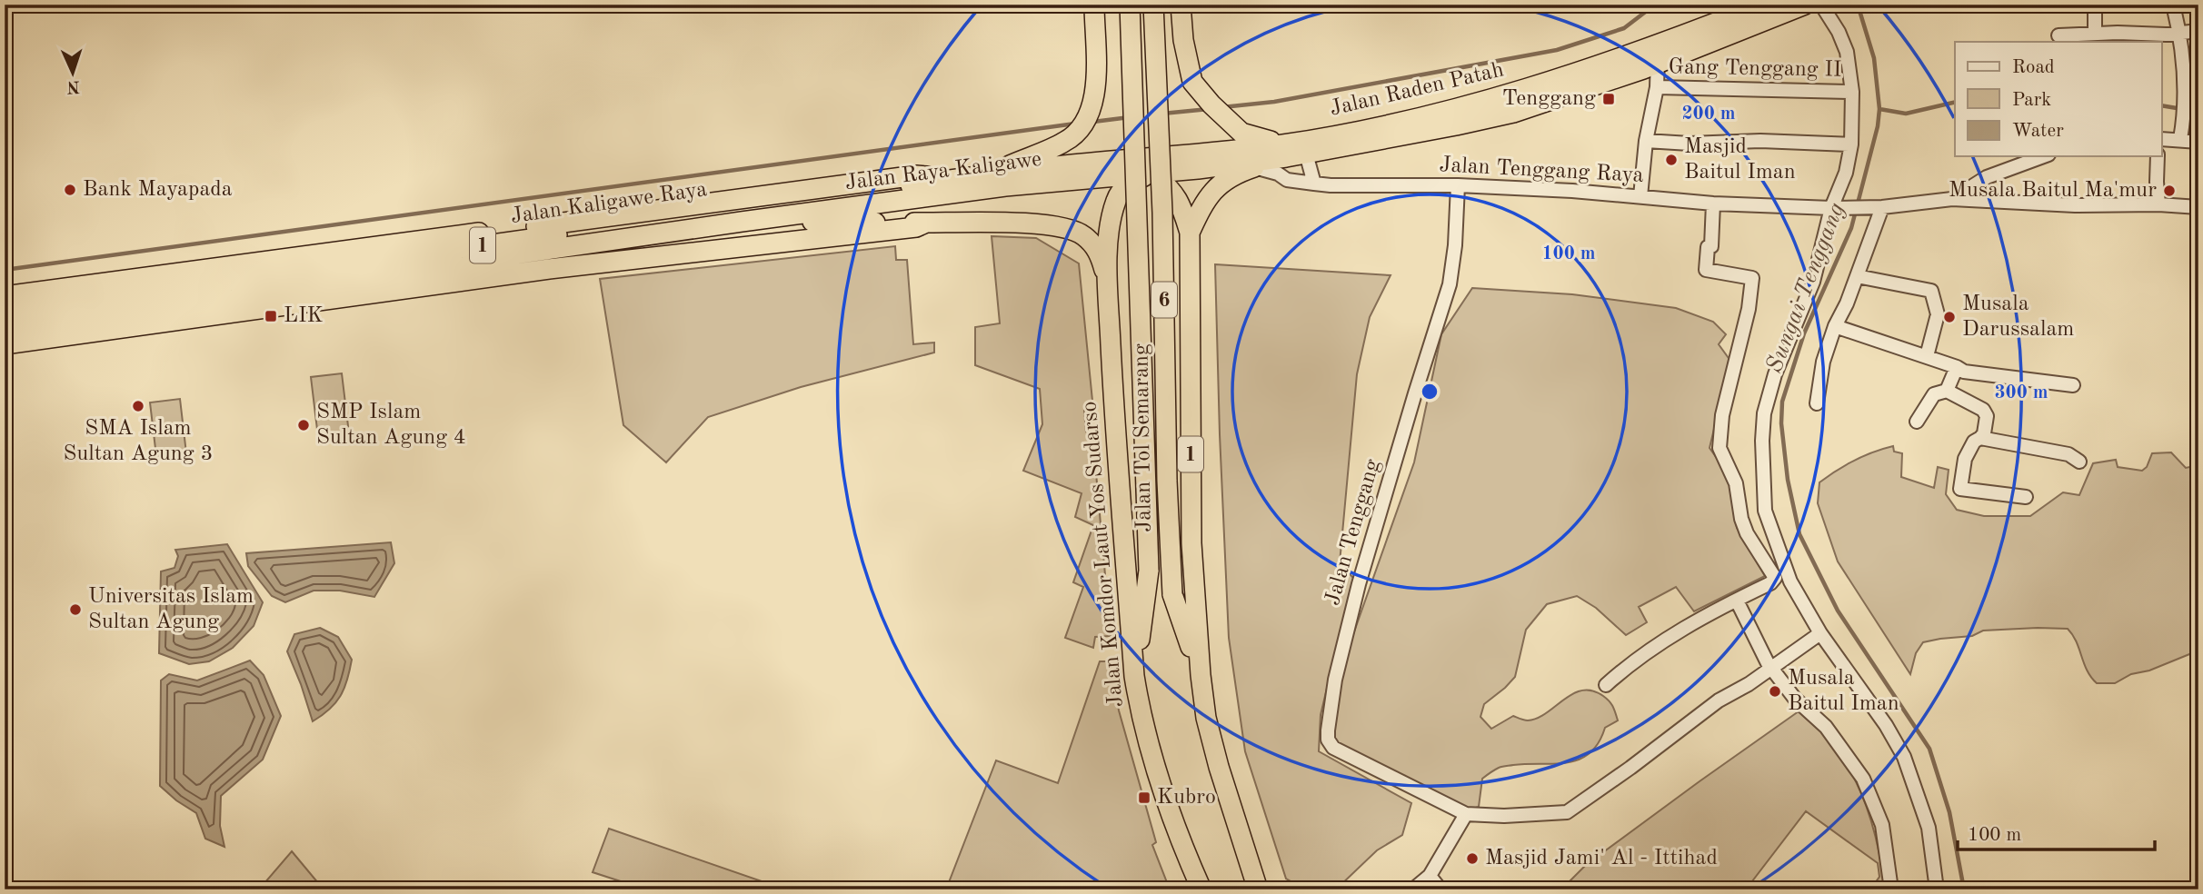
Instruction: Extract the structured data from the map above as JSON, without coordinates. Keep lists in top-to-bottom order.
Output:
{
  "streets": {
    "highway": [
      "Jalan Raden Patah",
      "Jalan Raya Kaligawe",
      "Jalan Kaligawe Raya",
      "1",
      "6",
      "Jalan Tol Semarang",
      "Jalan Komdor Laut Yos Sudarso"
    ],
    "street": ["Gang Tenggang II", "Jalan Tenggang Raya", "Jalan Tenggang"]
  },
  "crossings": [
    ["Jalan Raden Patah", "Jalan Raya Kaligawe"],
    ["Jalan Raden Patah", "Jalan Kaligawe Raya"],
    ["Jalan Raden Patah", "1"],
    ["Jalan Tenggang Raya", "Jalan Tenggang"],
    ["Jalan Raya Kaligawe", "Jalan Kaligawe Raya"],
    ["Jalan Raya Kaligawe", "1"],
    ["Jalan Kaligawe Raya", "1"],
    ["1", "Jalan Tol Semarang"],
    ["1", "Jalan Komdor Laut Yos Sudarso"],
    ["Jalan Tol Semarang", "Jalan Komdor Laut Yos Sudarso"]
  ],
  "water": ["Sungai Tenggang"],
  "places": {
    "transit": ["Tenggang", "LIK", "Kubro"],
    "other": [
      "Masjid Baitul Iman",
      "Bank Mayapada",
      "Musala Baitul Ma'mur",
      "Musala Darussalam",
      "SMA Islam Sultan Agung 3",
      "SMP Islam Sultan Agung 4",
      "Universitas Islam Sultan Agung",
      "Musala Baitul Iman",
      "Masjid Jami' Al - Ittihad"
    ]
  },
  "legend": ["Road", "Park", "Water"],
  "scale_bar": "100 m",
  "north": "bottom",
  "rings": ["200 m", "100 m", "300 m"]
}
